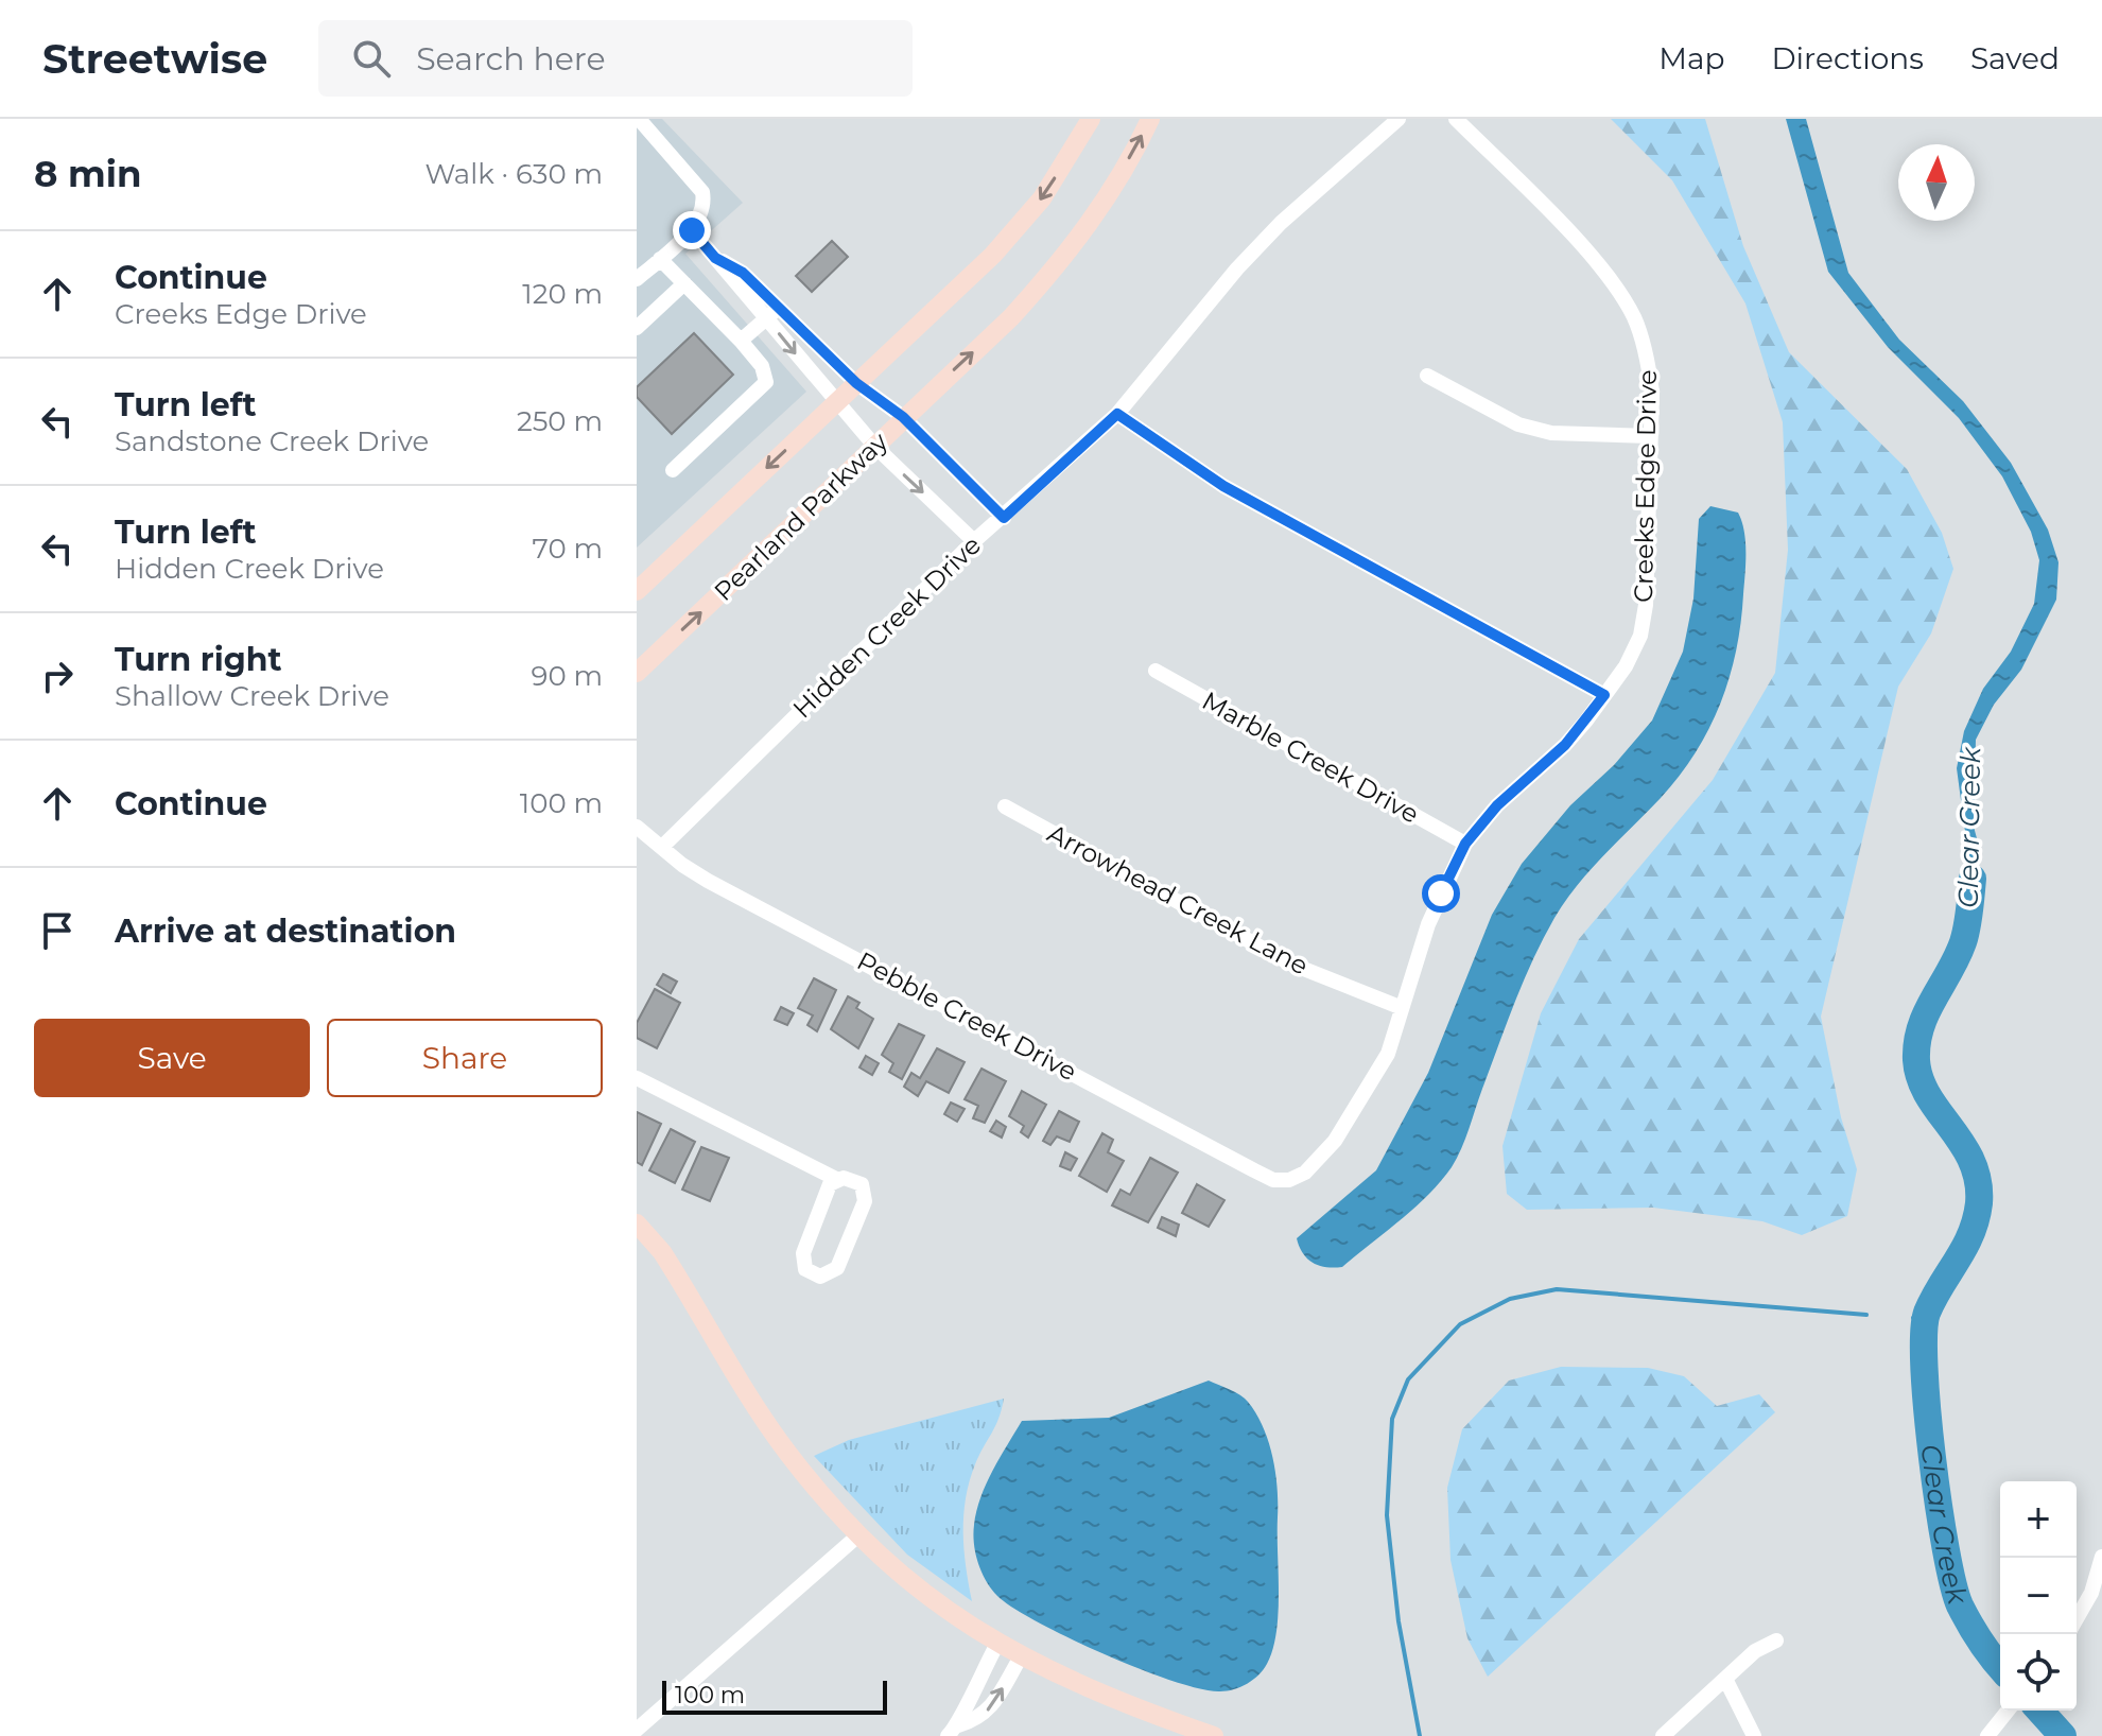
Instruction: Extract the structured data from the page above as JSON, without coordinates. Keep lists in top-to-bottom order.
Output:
{
  "streets": {
    "main road": ["Pearland Parkway"],
    "street": [
      "Creeks Edge Drive",
      "Hidden Creek Drive",
      "Marble Creek Drive",
      "Arrowhead Creek Lane",
      "Pebble Creek Drive"
    ]
  },
  "crossings": [
    ["Creeks Edge Drive", "Marble Creek Drive"],
    ["Creeks Edge Drive", "Arrowhead Creek Lane"],
    ["Creeks Edge Drive", "Pebble Creek Drive"],
    ["Hidden Creek Drive", "Pebble Creek Drive"]
  ],
  "water": ["Clear Creek"],
  "scale_bar": "100 m",
  "north": "top",
  "page": {
    "header": "Streetwise",
    "search": "Search here",
    "nav": ["Map", "Directions", "Saved"],
    "heading": ["8 min", "Walk · 630 m"],
    "list": [
      ["Continue", "Creeks Edge Drive", "120 m"],
      ["Turn left", "Sandstone Creek Drive", "250 m"],
      ["Turn left", "Hidden Creek Drive", "70 m"],
      ["Turn right", "Shallow Creek Drive", "90 m"],
      ["Continue", "100 m"],
      "Arrive at destination"
    ],
    "buttons": ["Save", "Share"],
    "map_buttons": ["+", "−"],
    "scale": "100 m"
  }
}
